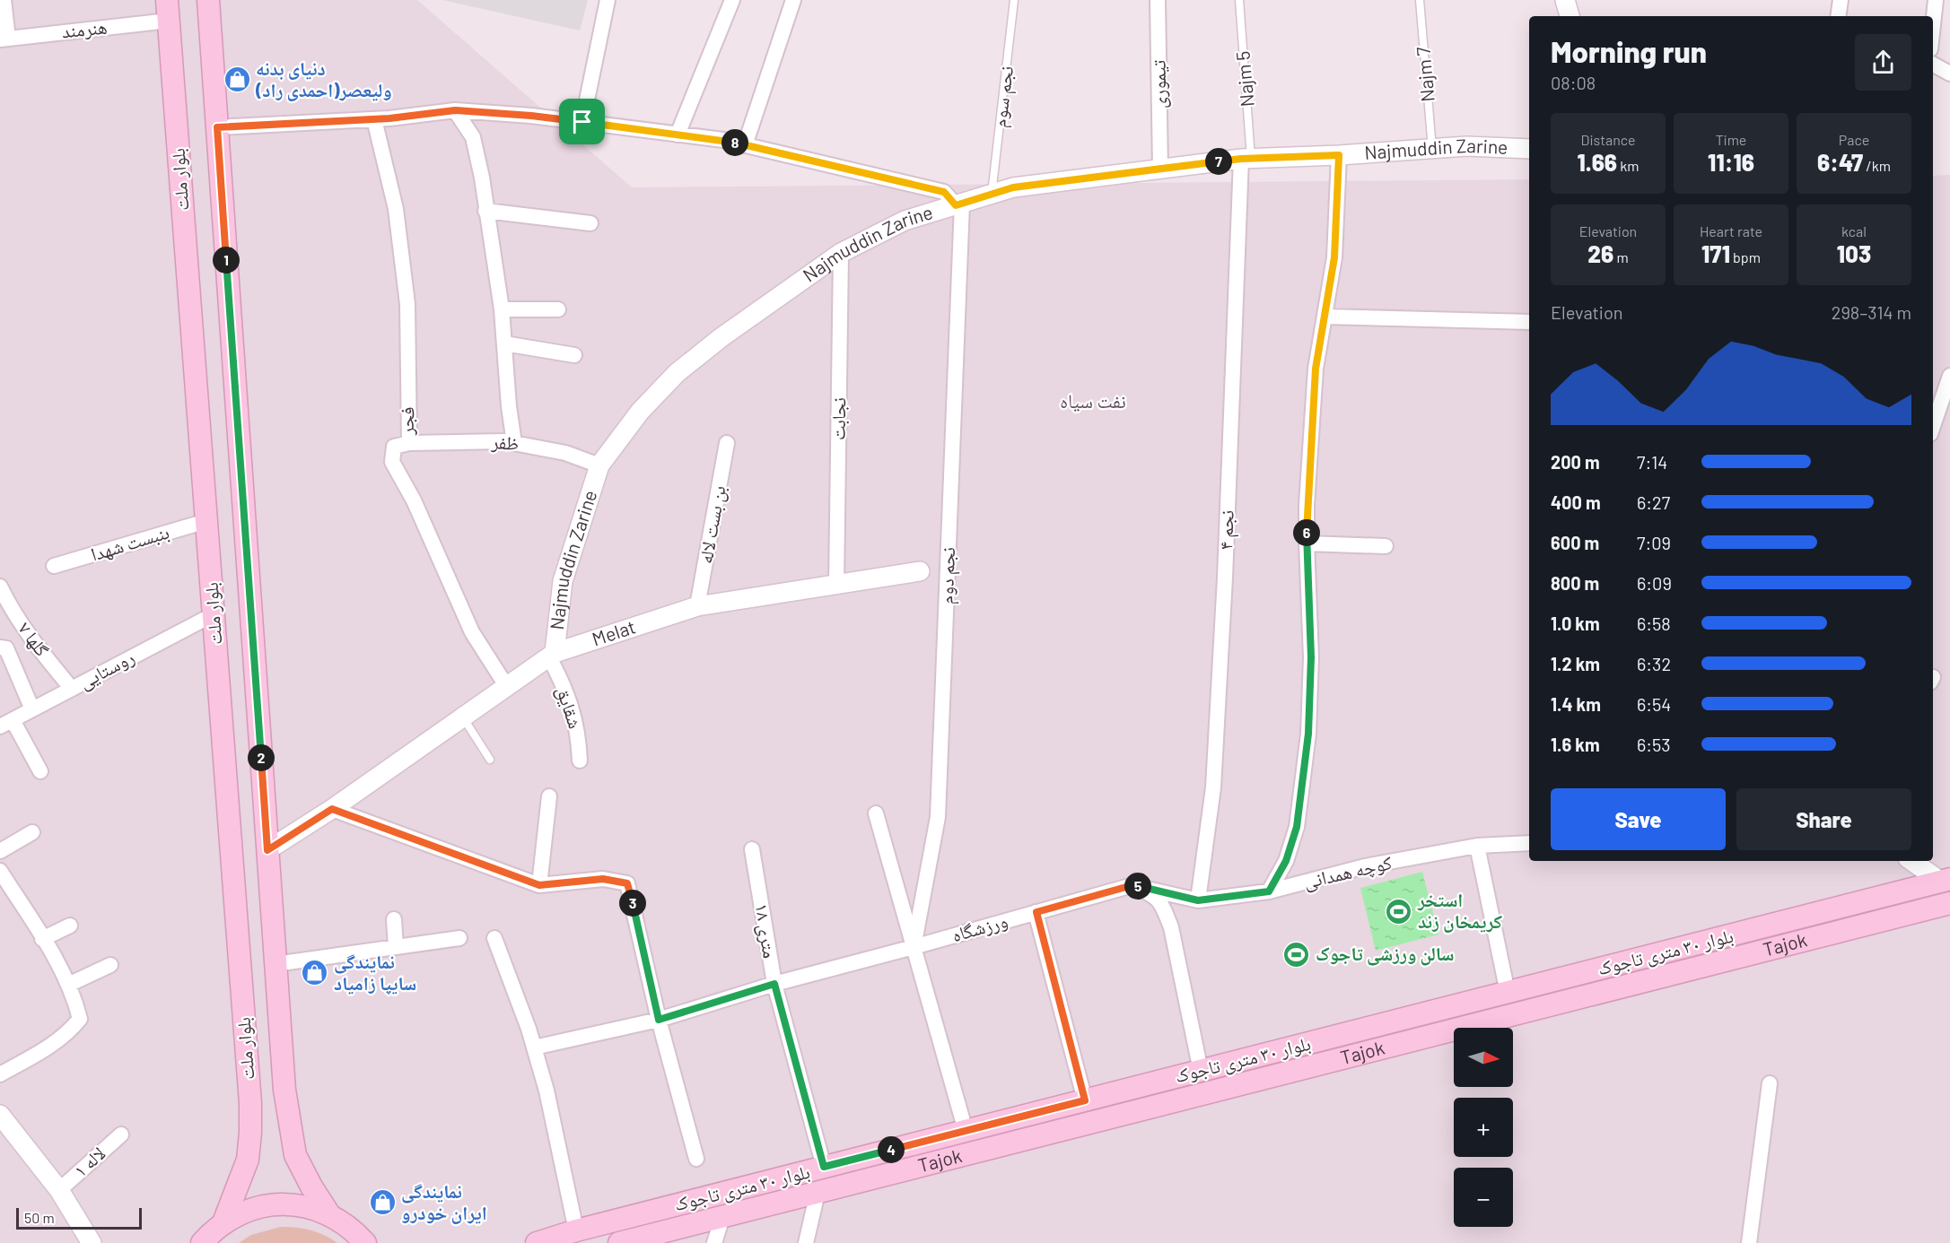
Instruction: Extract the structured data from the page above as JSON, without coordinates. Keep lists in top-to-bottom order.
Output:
{
  "streets": {
    "main road": ["بلوار ملت", "Tajok", "بلوار ۳۰ متری تاجوک"],
    "street": [
      "هنرمند",
      "تیموری",
      "Najmuddin Zarine",
      "نجابت",
      "فجر",
      "ظفر",
      "بن بست لاله",
      "نجم ۴",
      "بنبست شهدا",
      "نجم دوم",
      "Melat",
      "گلها ۷",
      "روستایی",
      "شقایق",
      "کوچه همدانی",
      "ورزشگاه",
      "۱۸ متری",
      "لاله ۱"
    ],
    "lane": ["Najm 7", "Najm 5", "نجم سوم"]
  },
  "crossings": [
    ["هنرمند", "بلوار ملت"],
    ["Najm 7", "Najmuddin Zarine"],
    ["Najm 5", "Najmuddin Zarine"],
    ["Najm 5", "نجم ۴"],
    ["تیموری", "Najmuddin Zarine"],
    ["نجم سوم", "Najmuddin Zarine"],
    ["Najmuddin Zarine", "نجابت"],
    ["Najmuddin Zarine", "ظفر"],
    ["Najmuddin Zarine", "نجم ۴"],
    ["Najmuddin Zarine", "نجم دوم"],
    ["Najmuddin Zarine", "Melat"],
    ["Najmuddin Zarine", "شقایق"],
    ["بلوار ملت", "بنبست شهدا"],
    ["بلوار ملت", "Melat"],
    ["بلوار ملت", "روستایی"],
    ["نجابت", "Melat"],
    ["فجر", "ظفر"],
    ["فجر", "Melat"],
    ["بن بست لاله", "Melat"],
    ["نجم ۴", "کوچه همدانی"],
    ["نجم دوم", "ورزشگاه"],
    ["Melat", "شقایق"],
    ["گلها ۷", "روستایی"],
    ["کوچه همدانی", "ورزشگاه"],
    ["ورزشگاه", "۱۸ متری"],
    ["۱۸ متری", "بلوار ۳۰ متری تاجوک"]
  ],
  "districts": ["نفت سیاه"],
  "places": {
    "shop": ["دنیای بدنه ولیعصر(احمدی راد)", "نمایندگی سایپا زامیاد", "نمایندگی ایران خودرو"],
    "sports": ["استخر کریمخان زند", "سالن ورزشی تاجوک"]
  },
  "scale_bar": "50 m",
  "north": "right",
  "page": {
    "heading": ["Morning run", "08:08"],
    "stats": [
      ["Distance", "1.66 km"],
      ["Time", "11:16"],
      ["Pace", "6:47 /km"],
      ["Elevation", "26 m"],
      ["Heart rate", "171 bpm"],
      ["kcal", "103"]
    ],
    "pins": [
      "8",
      "7",
      "1",
      "6",
      "2",
      "5",
      "3",
      "4"
    ],
    "chart": ["Elevation", "298–314 m"],
    "list": [
      {
        "name": "200 m",
        "note": "7:14"
      },
      {
        "name": "400 m",
        "note": "6:27"
      },
      {
        "name": "600 m",
        "note": "7:09"
      },
      {
        "name": "800 m",
        "note": "6:09"
      },
      {
        "name": "1.0 km",
        "note": "6:58"
      },
      {
        "name": "1.2 km",
        "note": "6:32"
      },
      {
        "name": "1.4 km",
        "note": "6:54"
      },
      {
        "name": "1.6 km",
        "note": "6:53"
      }
    ],
    "buttons": ["Save", "Share"],
    "map_buttons": ["+", "−"],
    "scale": "50 m"
  }
}
